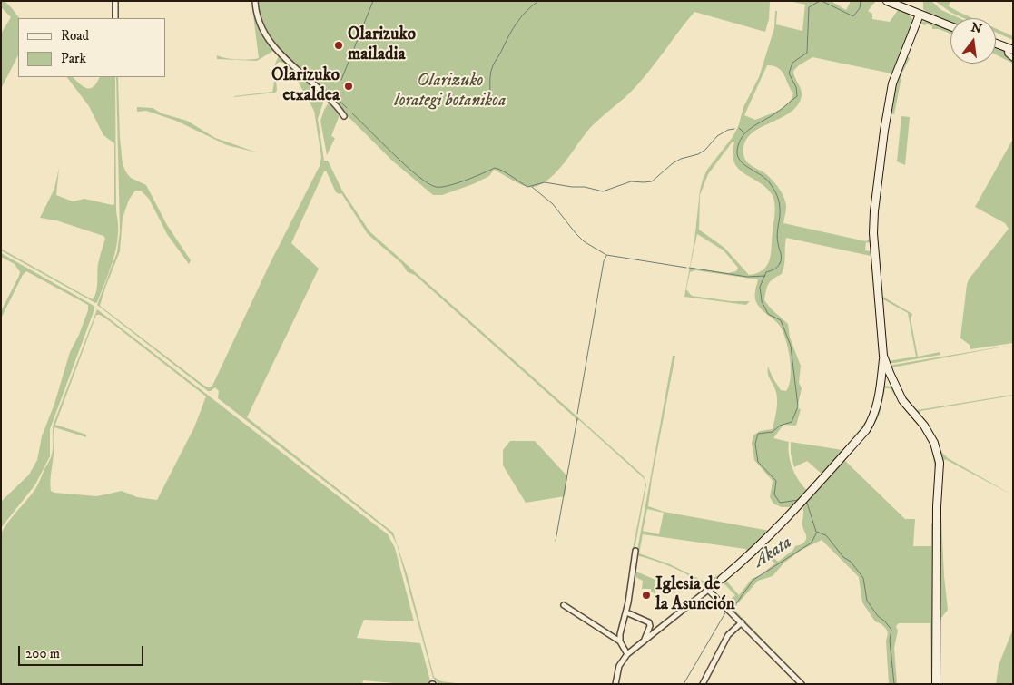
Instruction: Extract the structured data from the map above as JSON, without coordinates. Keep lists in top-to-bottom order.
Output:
{
  "water": ["Akata"],
  "parks": ["Olarizuko lorategi botanikoa"],
  "places": ["Olarizuko mailadia", "Olarizuko etxaldea", "Iglesia de la Asunción"],
  "legend": ["Road", "Park"],
  "scale_bar": "200 m",
  "north": "top"
}
